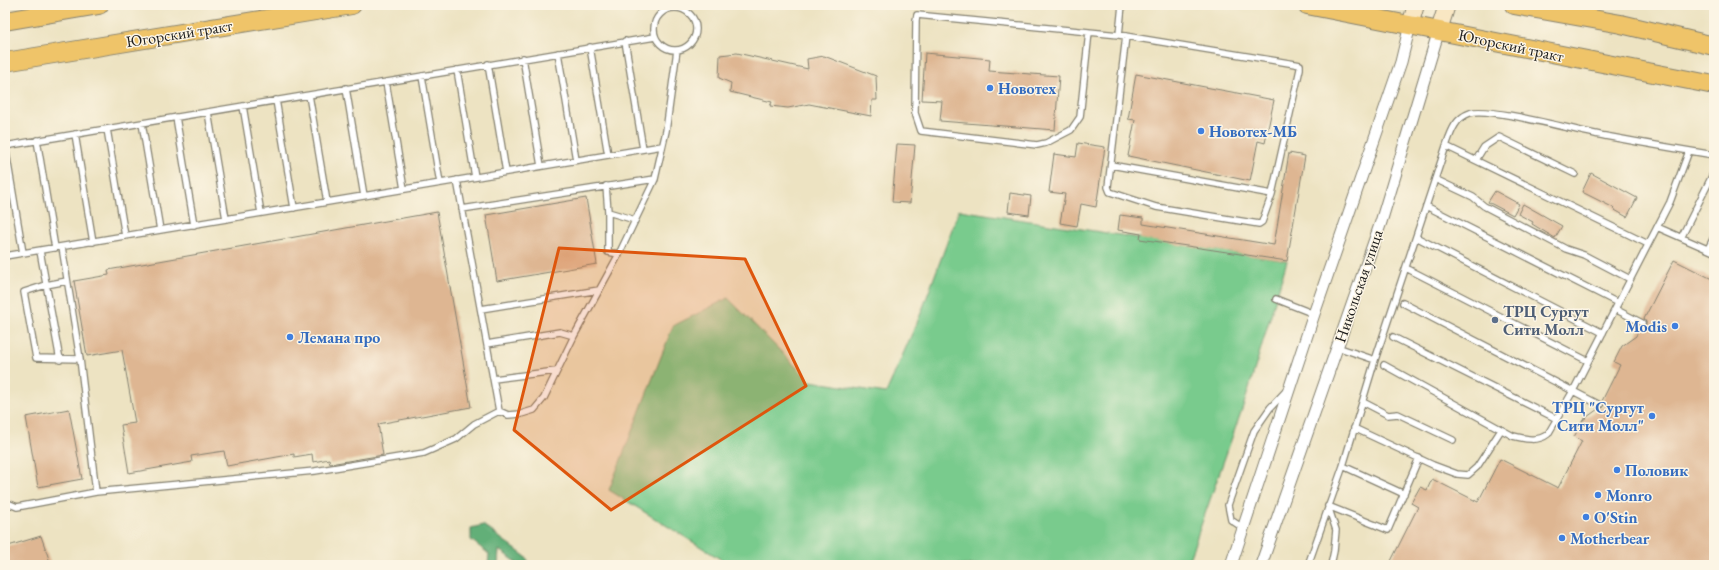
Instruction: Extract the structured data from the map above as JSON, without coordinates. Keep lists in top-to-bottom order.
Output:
{
  "streets": {
    "main road": ["Югорский тракт"],
    "street": ["Никольская улица"]
  },
  "crossings": [
    ["Югорский тракт", "Никольская улица"]
  ],
  "places": [
    "Новотех",
    "Новотех-МБ",
    "ТРЦ Сургут Сити Молл",
    "Modis",
    "Лемана про",
    "ТРЦ \"Сургут Сити Молл\"",
    "Половик",
    "Monro",
    "O'Stin",
    "Motherbear"
  ]
}
